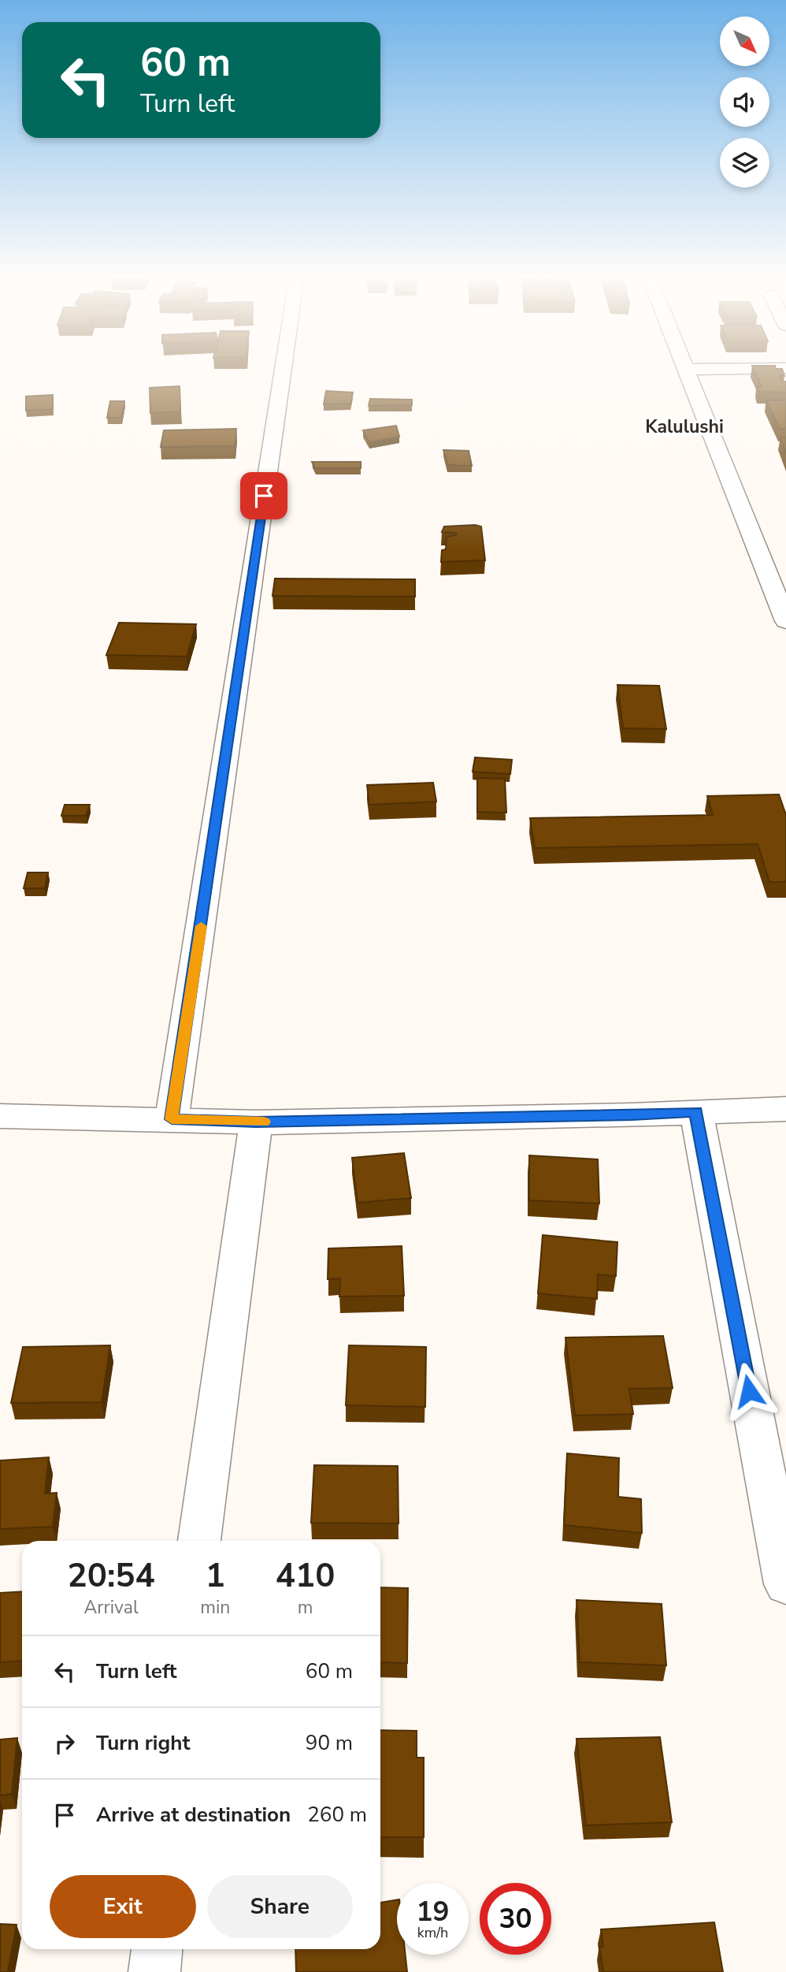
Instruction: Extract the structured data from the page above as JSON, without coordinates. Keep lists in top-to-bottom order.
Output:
{
  "districts": ["Kalulushi"],
  "north": "bottom right",
  "page": {
    "turn": ["60 m", "Turn left"],
    "eta": [
      "20:54",
      "Arrival",
      "1",
      "min",
      "410",
      "m"
    ],
    "list": [
      {
        "name": "Turn left",
        "value": "60 m"
      },
      {
        "name": "Turn right",
        "value": "90 m"
      },
      {
        "name": "Arrive at destination",
        "value": "260 m"
      }
    ],
    "buttons": ["Exit", "Share"],
    "speed": "19 km/h",
    "limit": "30"
  }
}
